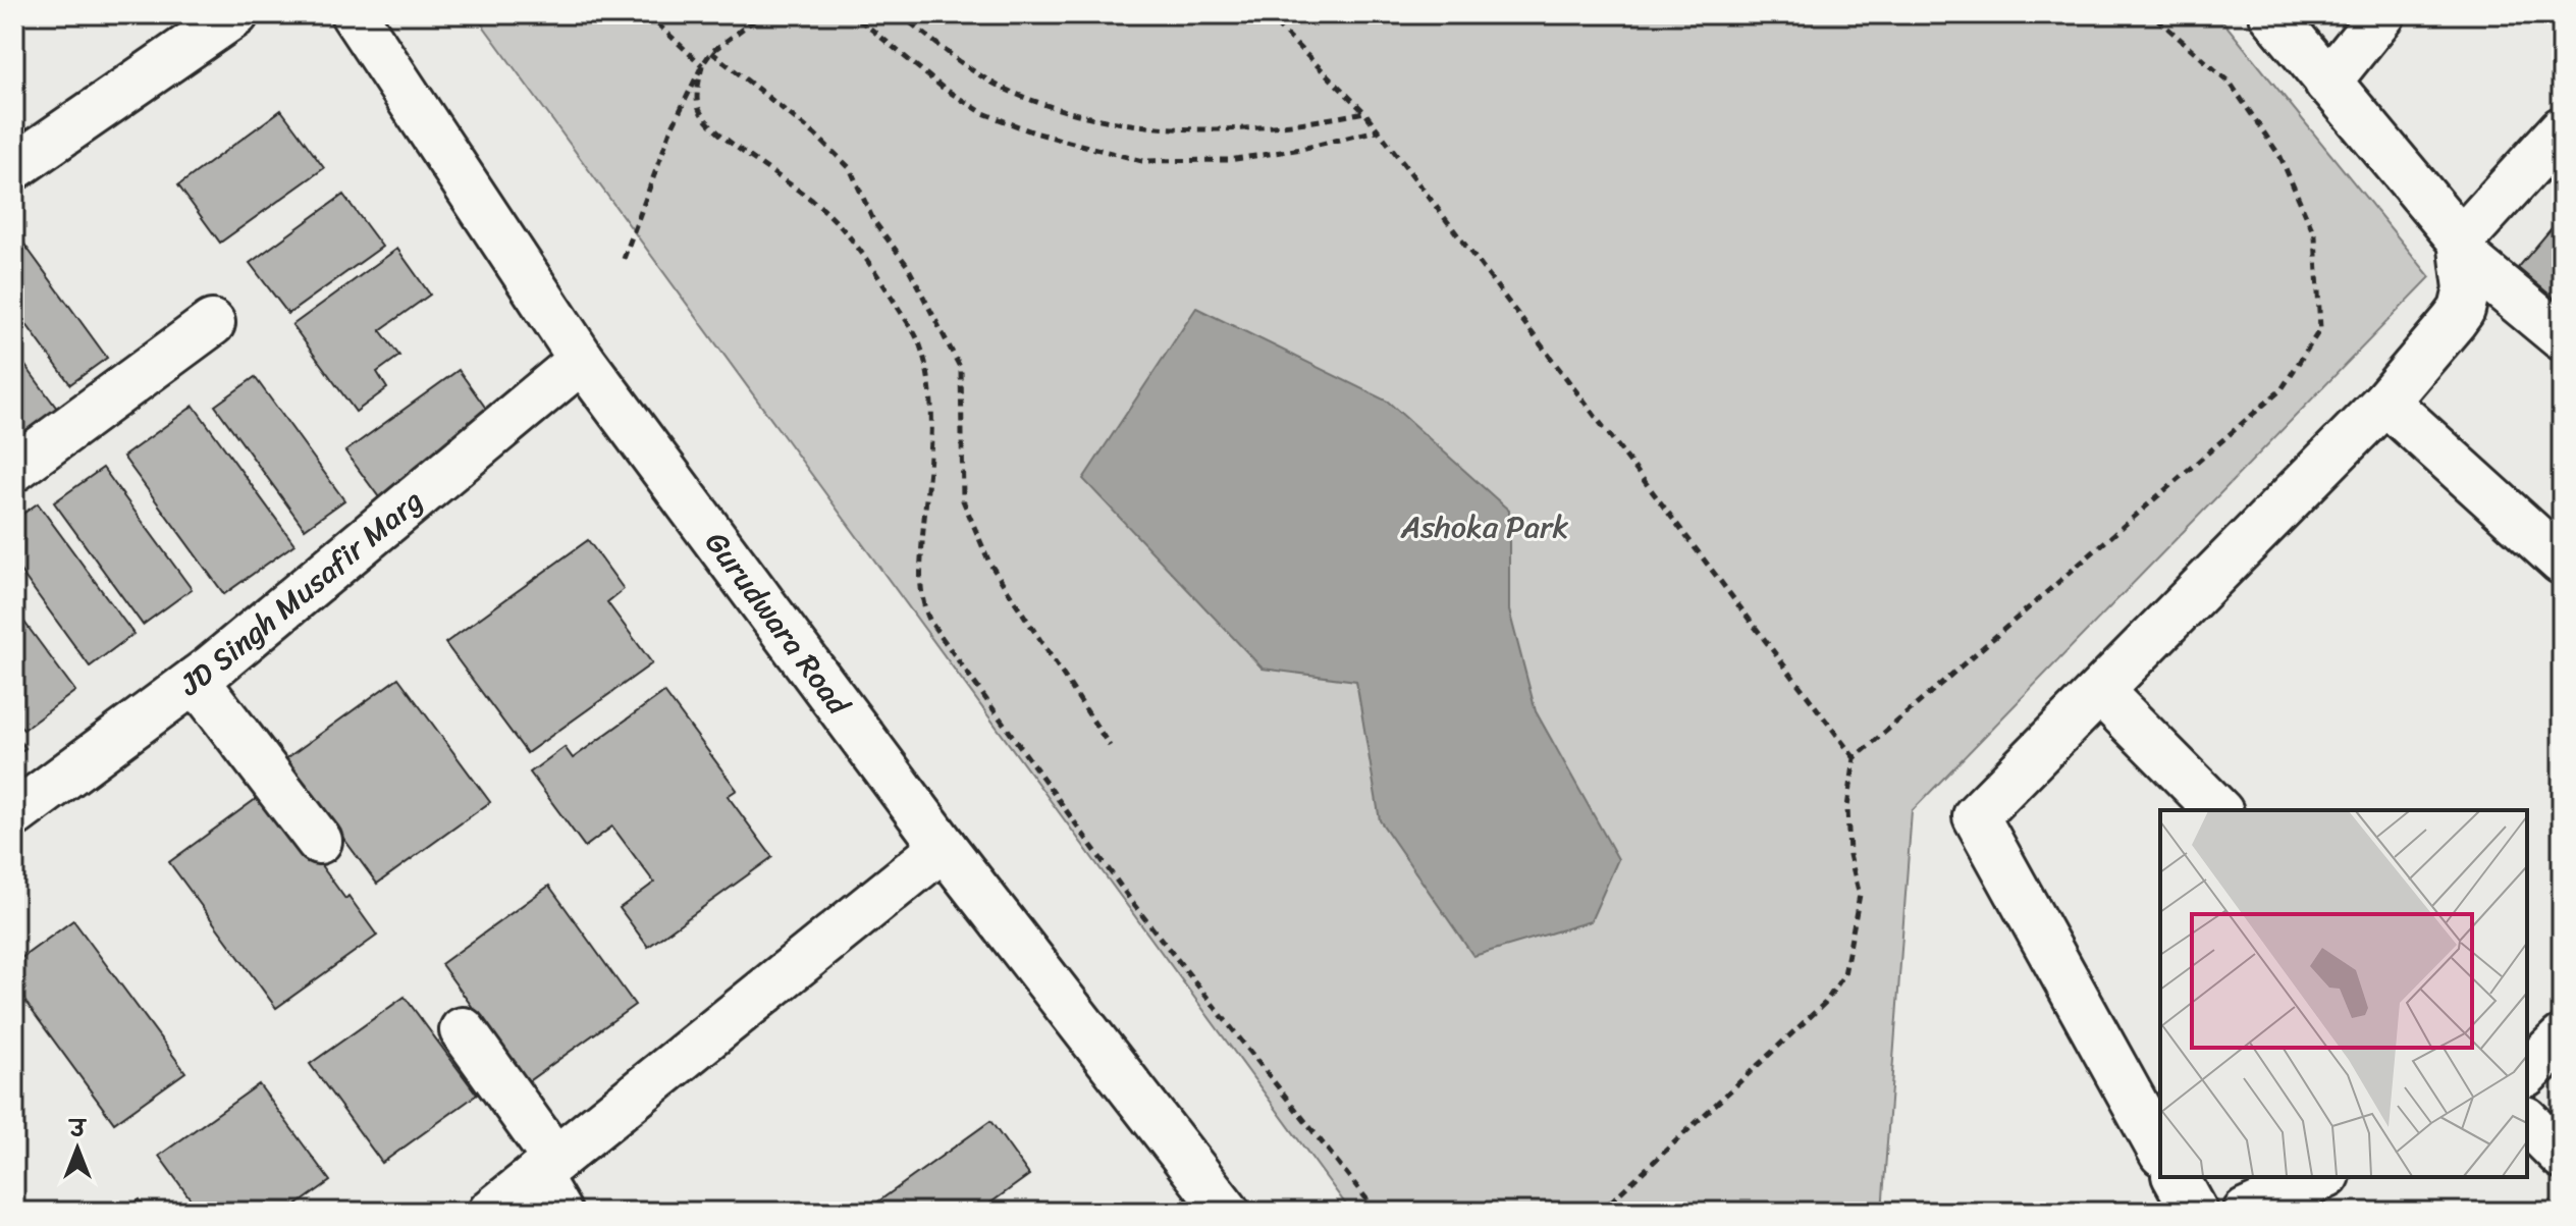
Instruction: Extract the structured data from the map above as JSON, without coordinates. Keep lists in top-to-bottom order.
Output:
{
  "streets": {
    "street": ["JD Singh Musafir Marg", "Gurudwara Road"]
  },
  "crossings": [
    ["JD Singh Musafir Marg", "Gurudwara Road"]
  ],
  "parks": ["Ashoka Park"],
  "north": "top"
}
